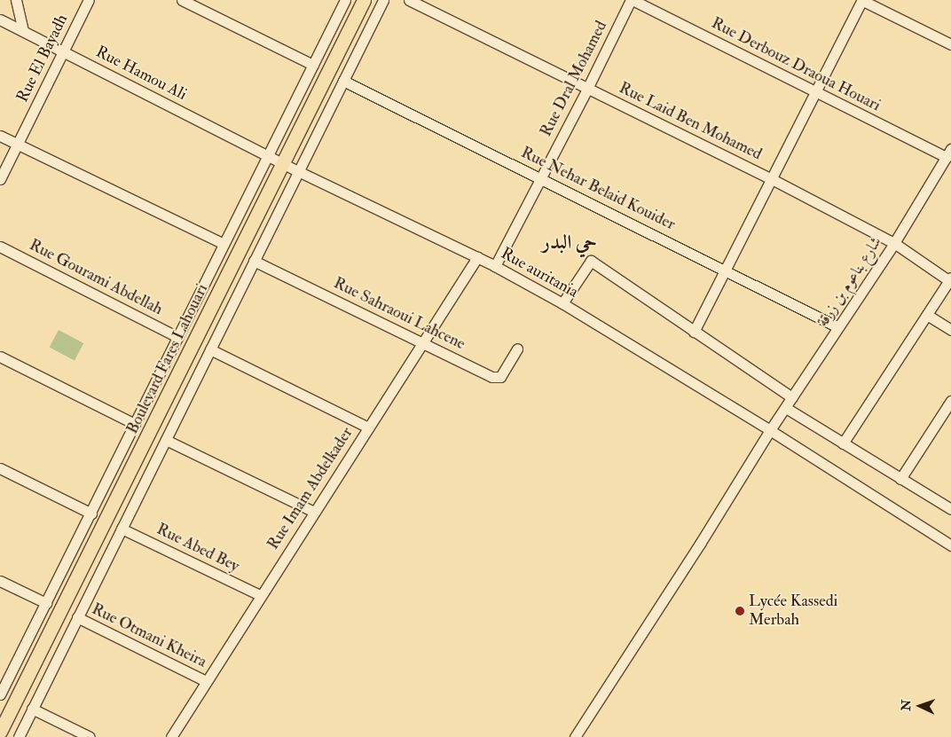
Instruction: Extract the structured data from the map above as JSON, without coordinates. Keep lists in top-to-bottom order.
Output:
{
  "streets": {
    "main road": ["Boulevard Fares Lahouari"],
    "street": [
      "Rue El Bayadh",
      "Rue Derbouz Draoua Houari",
      "Rue Hamou Ali",
      "Rue Dral Mohamed",
      "Rue Laid Ben Mohamed",
      "Rue Nehar Belaid Kouider",
      "Rue auritania",
      "Rue Gourami Abdellah",
      "شارع بناعوم بن زرقة",
      "Rue Sahraoui Lahcene",
      "Rue Imam Abdelkader",
      "Rue Abed Bey",
      "Rue Otmani Kheira"
    ]
  },
  "crossings": [
    ["Rue El Bayadh", "Rue Hamou Ali"],
    ["Rue Derbouz Draoua Houari", "Rue Dral Mohamed"],
    ["Rue Derbouz Draoua Houari", "شارع بناعوم بن زرقة"],
    ["Rue Hamou Ali", "Rue auritania"],
    ["Rue Hamou Ali", "Boulevard Fares Lahouari"],
    ["Rue Dral Mohamed", "Rue Laid Ben Mohamed"],
    ["Rue Dral Mohamed", "Rue Nehar Belaid Kouider"],
    ["Rue Dral Mohamed", "Rue auritania"],
    ["Rue Laid Ben Mohamed", "شارع بناعوم بن زرقة"],
    ["Rue Nehar Belaid Kouider", "شارع بناعوم بن زرقة"],
    ["Rue auritania", "شارع بناعوم بن زرقة"],
    ["Rue auritania", "Boulevard Fares Lahouari"],
    ["Rue auritania", "Rue Imam Abdelkader"],
    ["Rue Sahraoui Lahcene", "Rue Imam Abdelkader"],
    ["Rue Imam Abdelkader", "Rue Abed Bey"],
    ["Rue Imam Abdelkader", "Rue Otmani Kheira"]
  ],
  "districts": ["حي البدر"],
  "places": ["Lycée Kassedi Merbah"],
  "north": "left"
}
